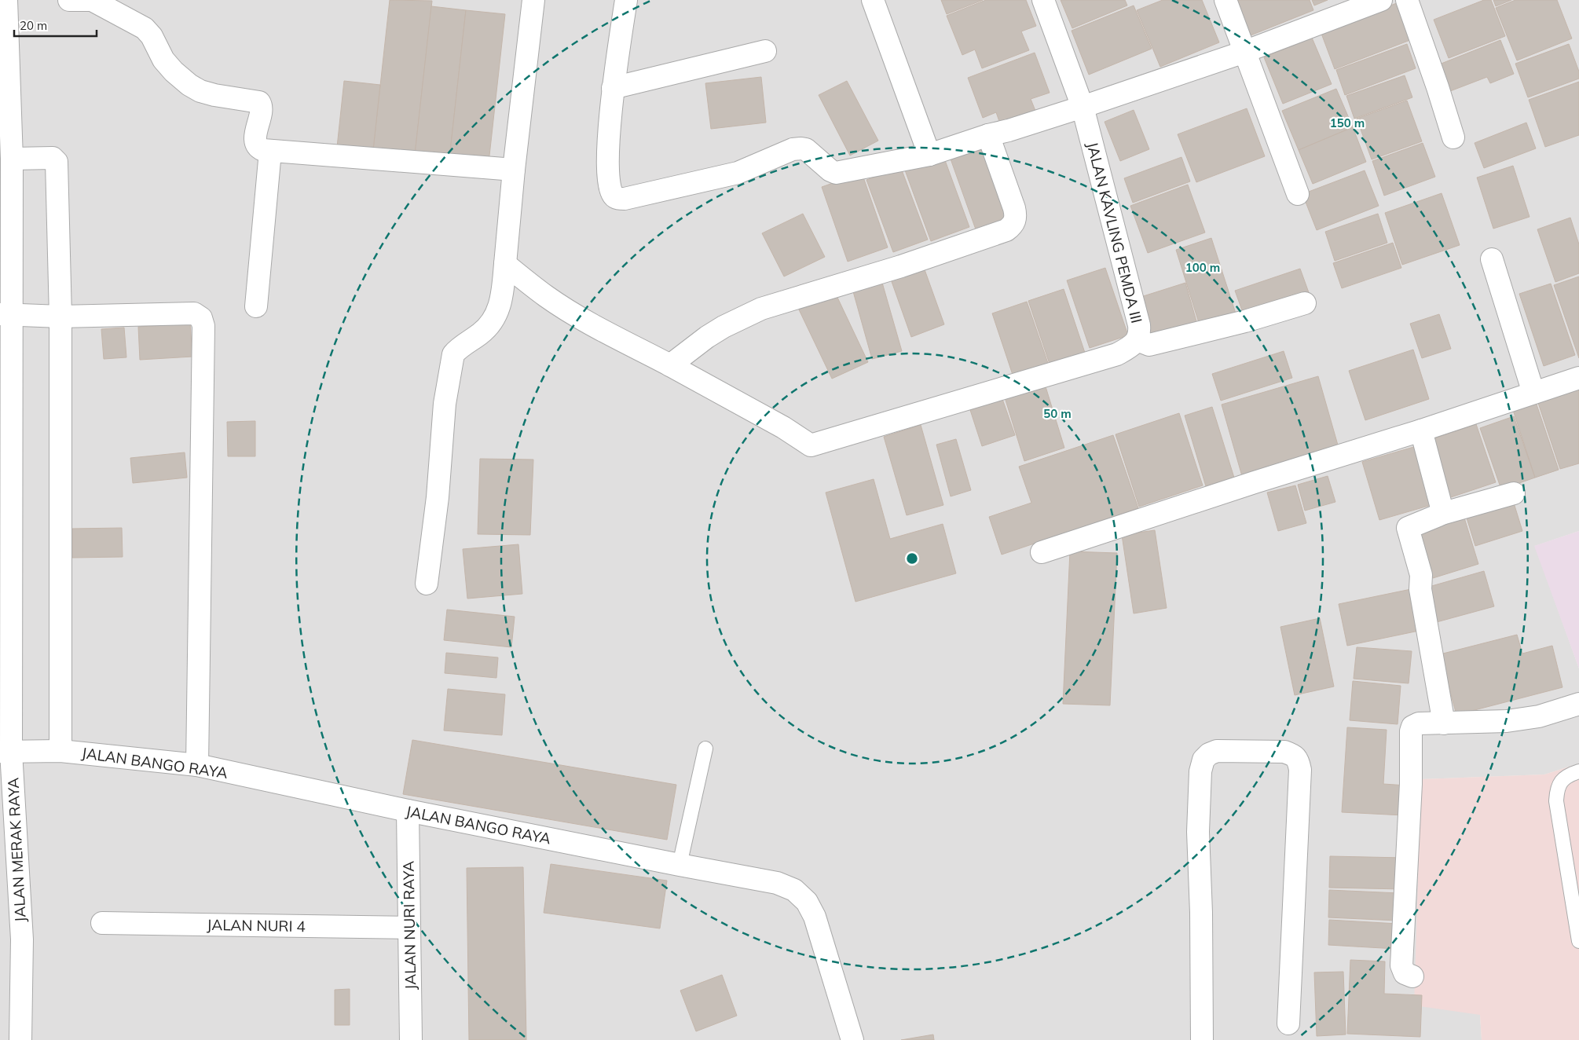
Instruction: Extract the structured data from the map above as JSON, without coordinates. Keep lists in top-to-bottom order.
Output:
{
  "streets": {
    "street": [
      "JALAN KAVLING PEMDA III",
      "JALAN BANGO RAYA",
      "JALAN MERAK RAYA",
      "JALAN NURI 4",
      "JALAN NURI RAYA"
    ]
  },
  "crossings": [
    ["JALAN BANGO RAYA", "JALAN MERAK RAYA"],
    ["JALAN BANGO RAYA", "JALAN NURI RAYA"],
    ["JALAN NURI 4", "JALAN NURI RAYA"]
  ],
  "scale_bar": "20 m",
  "rings": ["150 m", "100 m", "50 m"]
}
